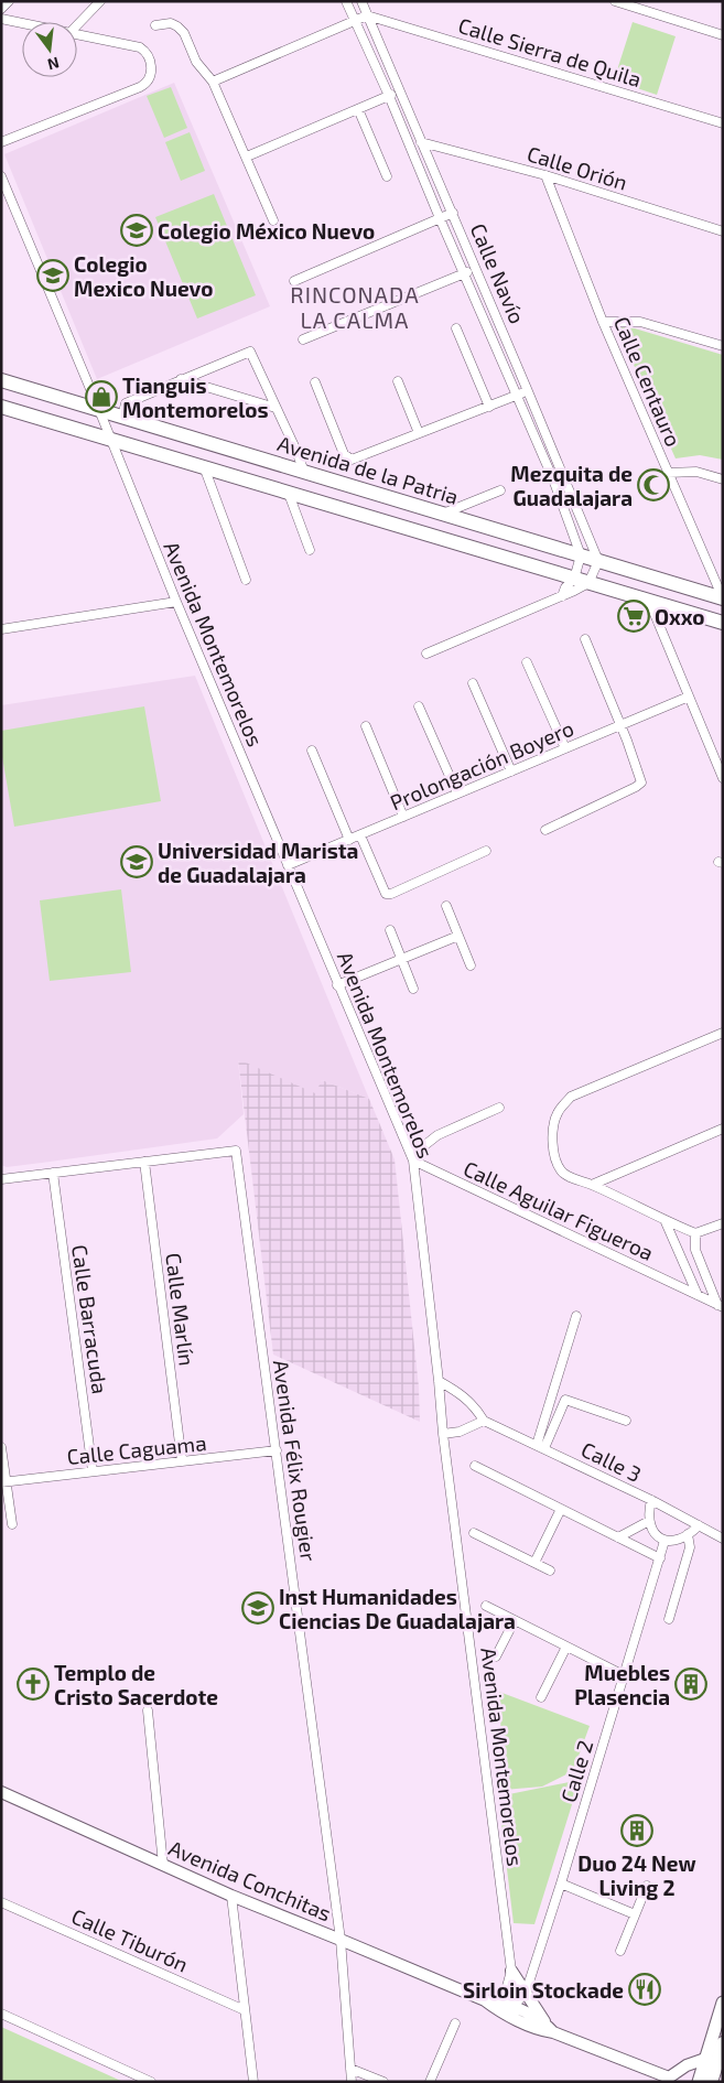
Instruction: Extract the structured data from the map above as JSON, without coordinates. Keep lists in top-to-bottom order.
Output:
{
  "streets": {
    "main road": ["Avenida de la Patria"],
    "street": [
      "Calle Sierra de Quila",
      "Calle Orión",
      "Calle Navío",
      "Calle Centauro",
      "Avenida Montemorelos",
      "Prolongación Boyero",
      "Calle Aguilar Figueroa",
      "Calle Marlín",
      "Calle Barracuda",
      "Calle Caguama",
      "Avenida Félix Rougier",
      "Calle 3",
      "Calle 2",
      "Avenida Conchitas",
      "Calle Tiburón"
    ]
  },
  "crossings": [
    ["Calle Sierra de Quila", "Calle Navío"],
    ["Calle Orión", "Calle Navío"],
    ["Calle Orión", "Calle Centauro"],
    ["Calle Navío", "Avenida de la Patria"],
    ["Calle Centauro", "Avenida de la Patria"],
    ["Avenida de la Patria", "Avenida Montemorelos"],
    ["Avenida Montemorelos", "Prolongación Boyero"],
    ["Avenida Montemorelos", "Calle Aguilar Figueroa"],
    ["Calle Marlín", "Calle Caguama"],
    ["Calle Marlín", "Avenida Félix Rougier"],
    ["Calle Barracuda", "Calle Caguama"],
    ["Calle Caguama", "Avenida Félix Rougier"],
    ["Avenida Félix Rougier", "Avenida Conchitas"],
    ["Calle 2", "Avenida Conchitas"]
  ],
  "districts": ["RINCONADA LA CALMA"],
  "places": {
    "school or university": [
      "Colegio México Nuevo",
      "Colegio Mexico Nuevo",
      "Universidad Marista de Guadalajara",
      "Inst Humanidades Ciencias De Guadalajara"
    ],
    "shop": ["Tianguis Montemorelos"],
    "mosque": ["Mezquita de Guadalajara"],
    "supermarket": ["Oxxo"],
    "church": ["Templo de Cristo Sacerdote"],
    "building": ["Muebles Plasencia", "Duo 24 New Living 2"],
    "restaurant": ["Sirloin Stockade"]
  },
  "north": "bottom"
}
